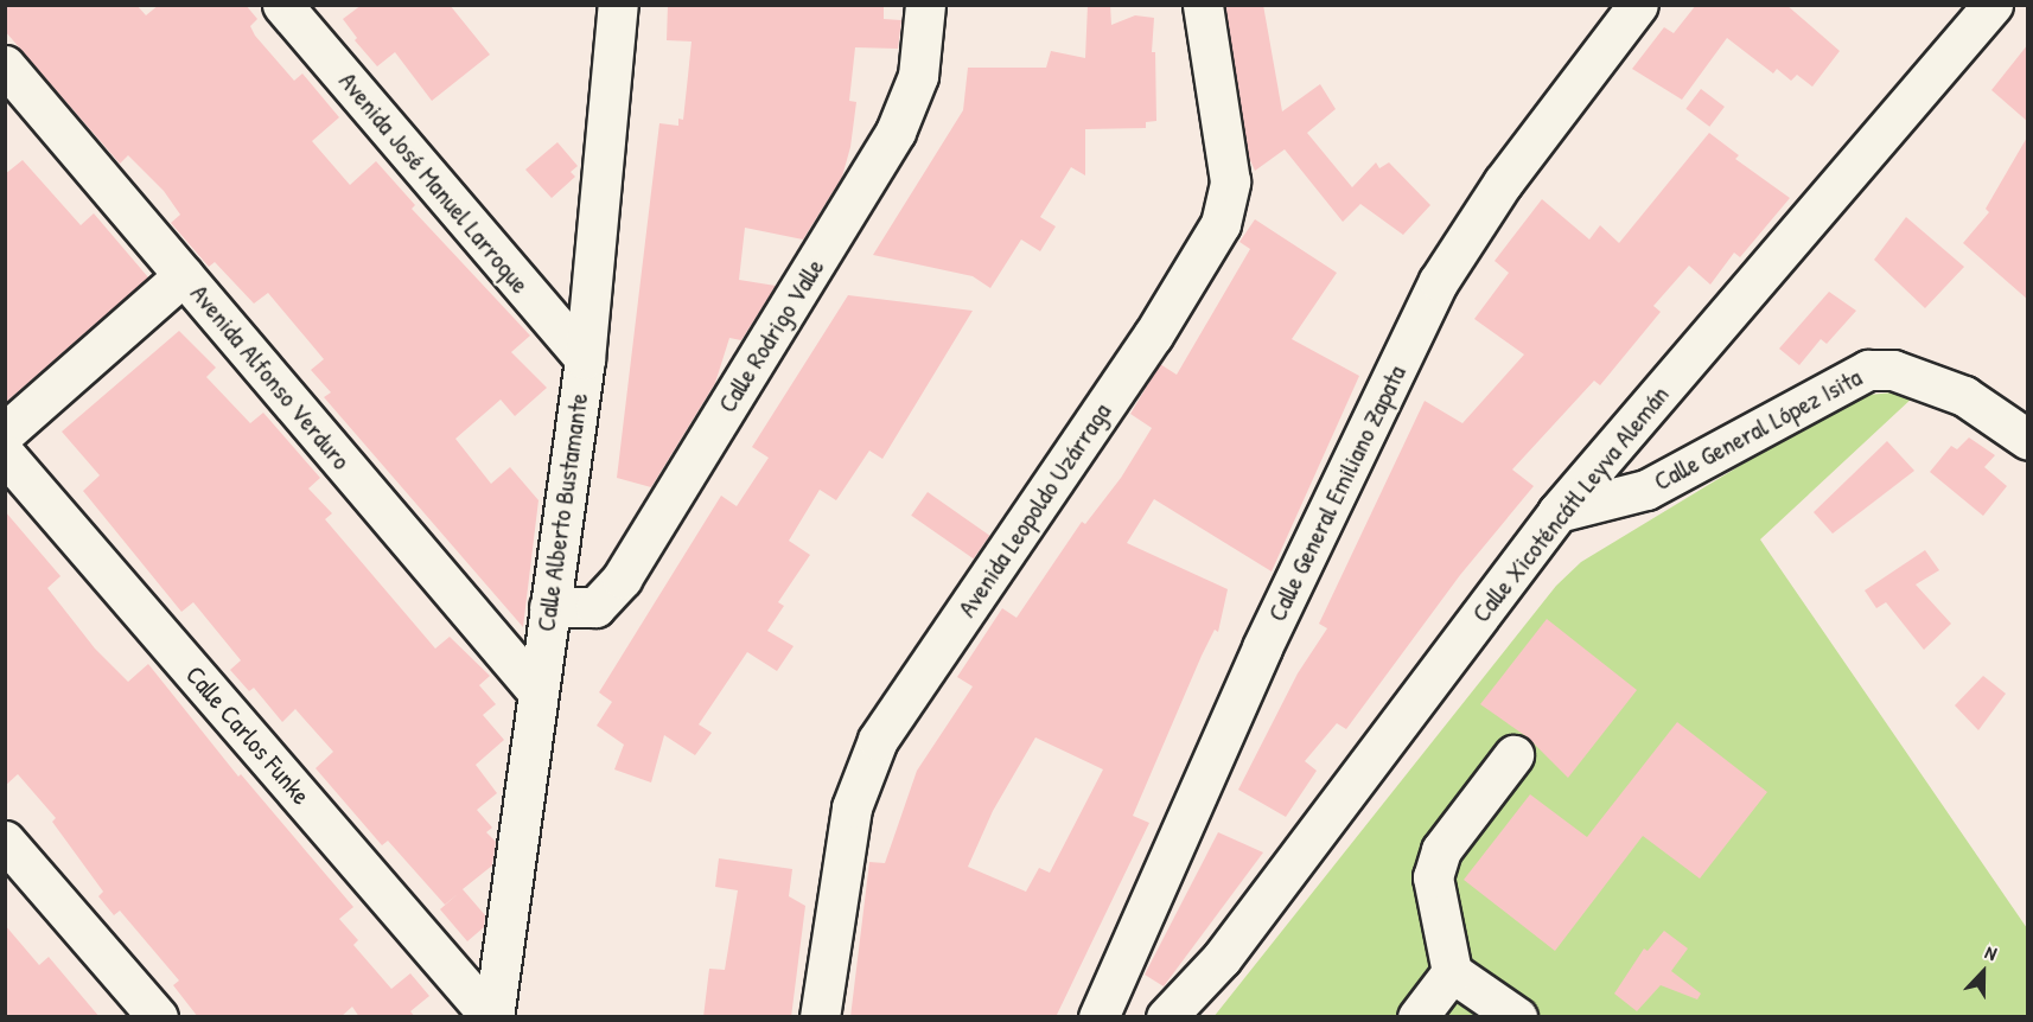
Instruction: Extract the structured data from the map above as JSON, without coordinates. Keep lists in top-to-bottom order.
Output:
{
  "streets": {
    "street": [
      "Avenida José Manuel Larroque",
      "Calle Rodrigo Valle",
      "Avenida Alfonso Verduro",
      "Calle General López Isita",
      "Calle General Emiliano Zapata",
      "Calle Xicoténcátl Leyva Alemán",
      "Avenida Leopoldo Uzárraga",
      "Calle Alberto Bustamante",
      "Calle Carlos Funke"
    ]
  },
  "crossings": [
    ["Avenida José Manuel Larroque", "Calle Alberto Bustamante"],
    ["Calle Rodrigo Valle", "Calle Alberto Bustamante"],
    ["Avenida Alfonso Verduro", "Calle Alberto Bustamante"],
    ["Calle General López Isita", "Calle Xicoténcátl Leyva Alemán"],
    ["Calle Alberto Bustamante", "Calle Carlos Funke"]
  ],
  "north": "top"
}
